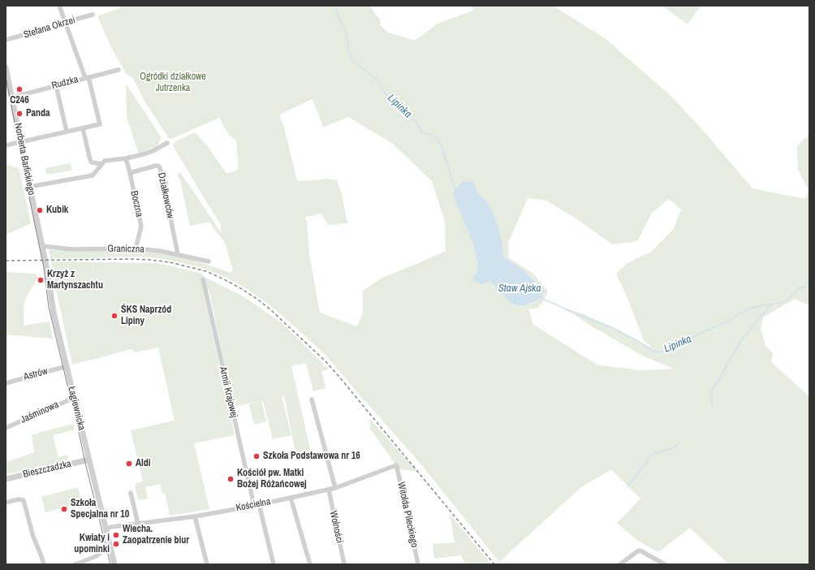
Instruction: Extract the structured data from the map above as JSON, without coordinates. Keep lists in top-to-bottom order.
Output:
{
  "streets": {
    "street": [
      "Stefana Okrzei",
      "Rudzka",
      "Norberta Barlickiego",
      "Działkowców",
      "Boczna",
      "Graniczna",
      "Astrów",
      "Armii Krajowej",
      "Łagiewnicka",
      "Jaśminowa",
      "Bieszczadzka",
      "Kościelna",
      "Witolda Pileckiego",
      "Wolności"
    ]
  },
  "crossings": [
    ["Rudzka", "Norberta Barlickiego"],
    ["Norberta Barlickiego", "Graniczna"],
    ["Norberta Barlickiego", "Łagiewnicka"],
    ["Działkowców", "Boczna"],
    ["Działkowców", "Graniczna"],
    ["Boczna", "Graniczna"],
    ["Graniczna", "Łagiewnicka"],
    ["Astrów", "Łagiewnicka"],
    ["Armii Krajowej", "Kościelna"],
    ["Łagiewnicka", "Jaśminowa"],
    ["Łagiewnicka", "Bieszczadzka"],
    ["Łagiewnicka", "Kościelna"],
    ["Kościelna", "Witolda Pileckiego"],
    ["Kościelna", "Wolności"]
  ],
  "water": ["Lipinka", "Staw Ajska"],
  "parks": ["Ogródki działkowe Jutrzenka"],
  "places": [
    "C246",
    "Panda",
    "Kubik",
    "Krzyż z Martynszachtu",
    "ŚKS Naprzód Lipiny",
    "Szkoła Podstawowa nr 16",
    "Aldi",
    "Kościół pw. Matki Bożej Różańcowej",
    "Szkoła Specjalna nr 10",
    "Wiecha. Zaopatrzenie biur",
    "Kwiaty i upominki"
  ]
}
